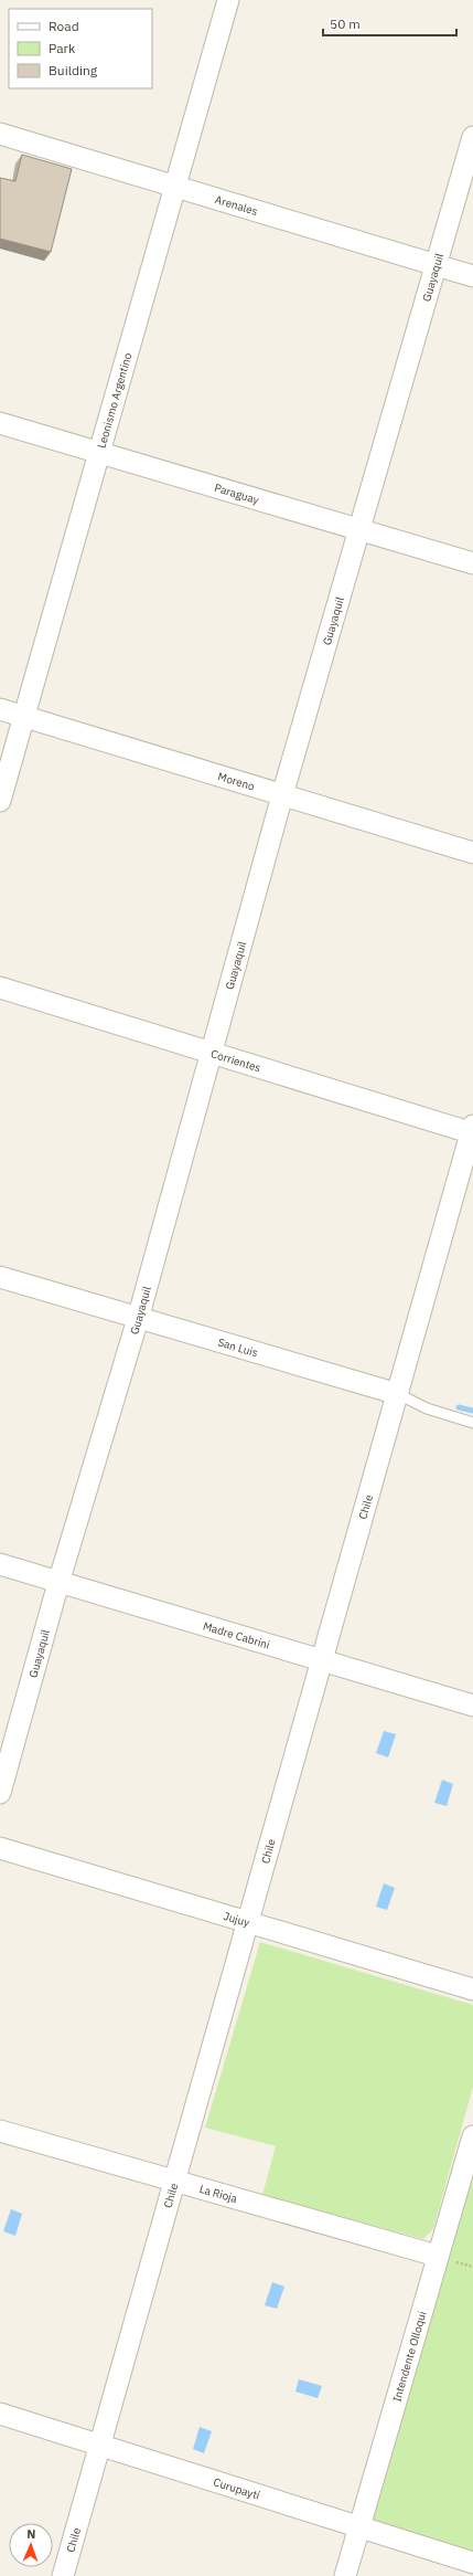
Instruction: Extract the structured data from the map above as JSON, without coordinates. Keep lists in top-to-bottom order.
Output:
{
  "streets": {
    "street": [
      "Arenales",
      "Guayaquil",
      "Leonismo Argentino",
      "Paraguay",
      "Moreno",
      "Corrientes",
      "San Luis",
      "Chile",
      "Madre Cabrini",
      "Jujuy",
      "La Rioja",
      "Intendente Olloqui",
      "Curupaytí"
    ]
  },
  "crossings": [
    ["Arenales", "Guayaquil"],
    ["Arenales", "Leonismo Argentino"],
    ["Guayaquil", "Paraguay"],
    ["Guayaquil", "Moreno"],
    ["Guayaquil", "Corrientes"],
    ["Guayaquil", "San Luis"],
    ["Guayaquil", "Madre Cabrini"],
    ["Leonismo Argentino", "Paraguay"],
    ["Leonismo Argentino", "Moreno"],
    ["Corrientes", "Chile"],
    ["San Luis", "Chile"],
    ["Chile", "Madre Cabrini"],
    ["Chile", "Jujuy"],
    ["Chile", "La Rioja"],
    ["Chile", "Curupaytí"],
    ["La Rioja", "Intendente Olloqui"],
    ["Intendente Olloqui", "Curupaytí"]
  ],
  "legend": ["Road", "Park", "Building"],
  "scale_bar": "50 m",
  "north": "top"
}
